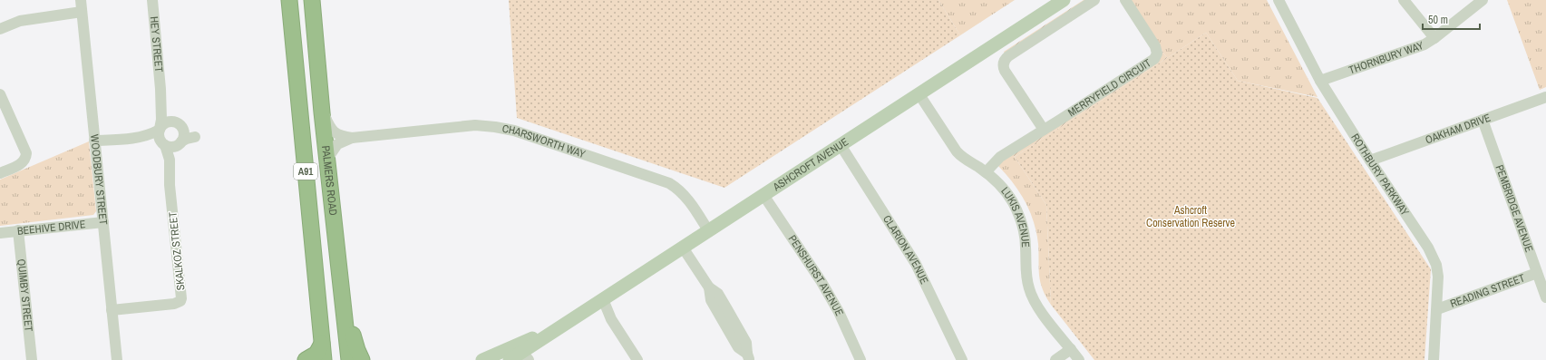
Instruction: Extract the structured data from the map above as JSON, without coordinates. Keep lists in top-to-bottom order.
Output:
{
  "streets": {
    "highway": ["A91", "PALMERS ROAD"],
    "main road": ["ASHCROFT AVENUE"],
    "street": [
      "HEY STREET",
      "THORNBURY WAY",
      "MERRYFIELD CIRCUIT",
      "OAKHAM DRIVE",
      "CHARSWORTH WAY",
      "ROTHBURY PARKWAY",
      "WOODBURY STREET",
      "PEMBRIDGE AVENUE",
      "LUKIS AVENUE",
      "BEEHIVE DRIVE",
      "CLARION AVENUE",
      "SKALKOZ STREET",
      "PENSHURST AVENUE",
      "READING STREET",
      "QUIMBY STREET"
    ]
  },
  "crossings": [
    ["HEY STREET", "SKALKOZ STREET"],
    ["THORNBURY WAY", "ROTHBURY PARKWAY"],
    ["MERRYFIELD CIRCUIT", "LUKIS AVENUE"],
    ["OAKHAM DRIVE", "ROTHBURY PARKWAY"],
    ["OAKHAM DRIVE", "PEMBRIDGE AVENUE"],
    ["CHARSWORTH WAY", "ASHCROFT AVENUE"],
    ["CHARSWORTH WAY", "PALMERS ROAD"],
    ["ASHCROFT AVENUE", "LUKIS AVENUE"],
    ["ASHCROFT AVENUE", "CLARION AVENUE"],
    ["ASHCROFT AVENUE", "PENSHURST AVENUE"],
    ["ROTHBURY PARKWAY", "READING STREET"],
    ["WOODBURY STREET", "BEEHIVE DRIVE"],
    ["WOODBURY STREET", "SKALKOZ STREET"],
    ["PEMBRIDGE AVENUE", "READING STREET"],
    ["BEEHIVE DRIVE", "QUIMBY STREET"]
  ],
  "parks": ["Ashcroft Conservation Reserve"],
  "scale_bar": "50 m"
}
